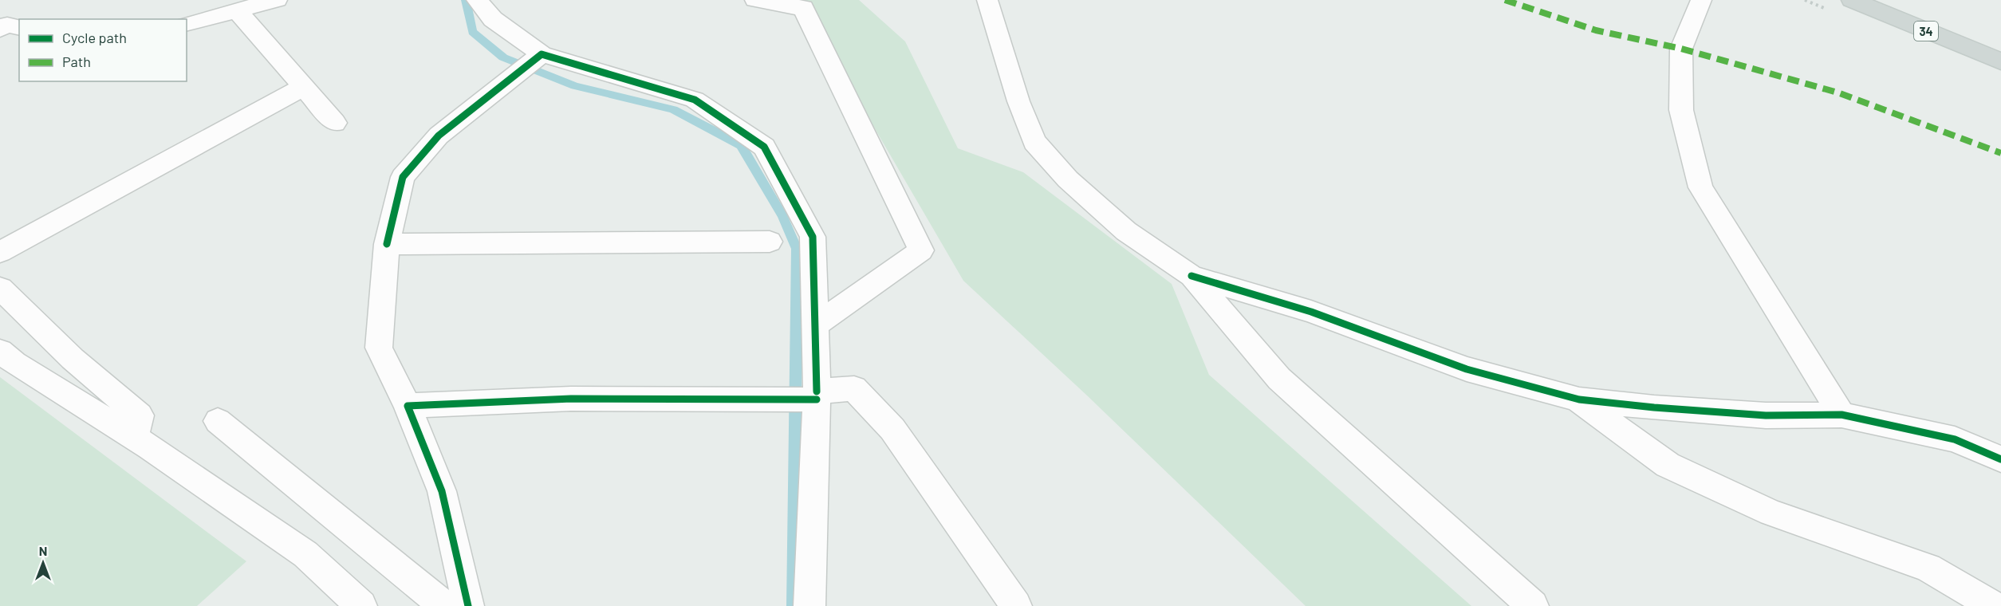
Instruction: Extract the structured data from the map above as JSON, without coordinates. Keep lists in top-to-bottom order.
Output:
{
  "streets": {
    "main road": ["34"]
  },
  "legend": ["Cycle path", "Path"],
  "north": "top"
}
